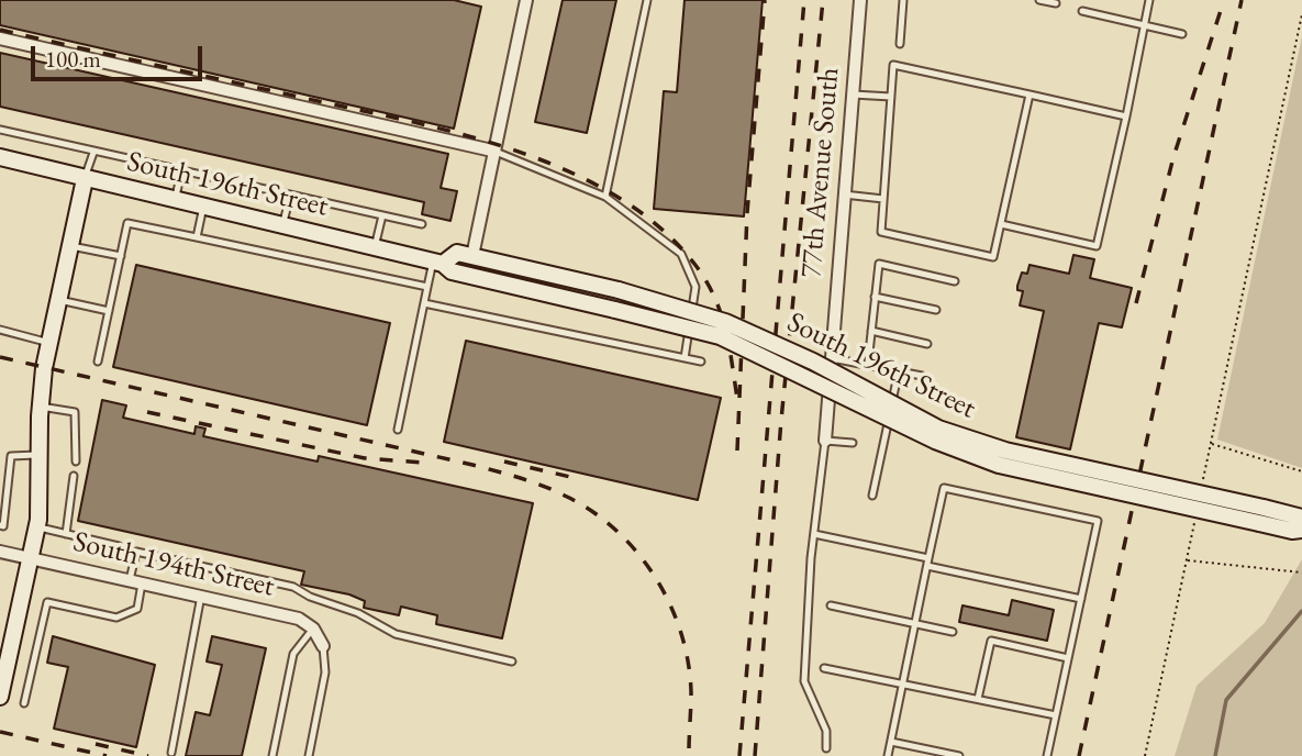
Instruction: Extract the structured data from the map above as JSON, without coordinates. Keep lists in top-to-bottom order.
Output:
{
  "streets": {
    "main road": ["South 196th Street"],
    "street": ["77th Avenue South", "South 194th Street"]
  },
  "scale_bar": "100 m"
}
